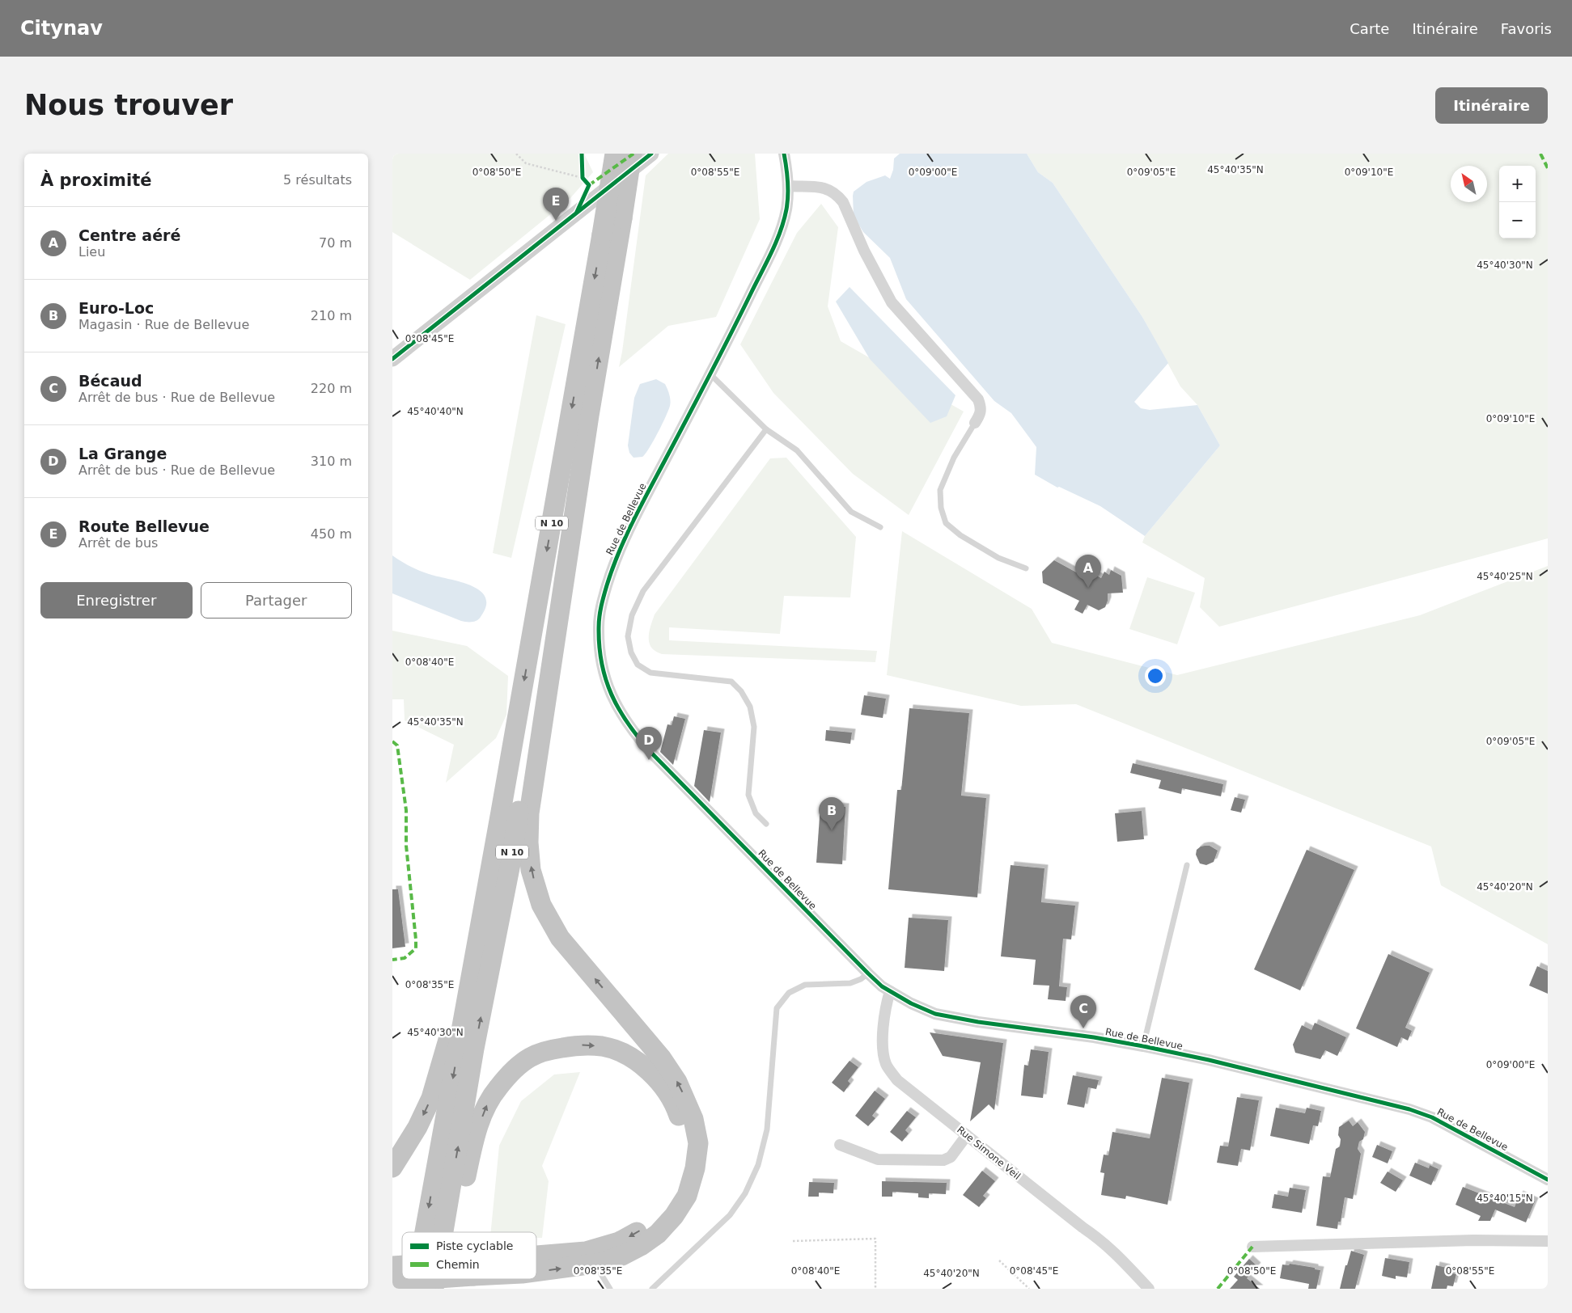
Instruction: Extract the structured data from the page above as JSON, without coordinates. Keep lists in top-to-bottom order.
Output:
{
  "streets": {
    "highway": ["N 10"],
    "street": ["Rue de Bellevue", "Rue Simone Veil"]
  },
  "crossings": [
    ["Rue de Bellevue", "Rue Simone Veil"]
  ],
  "legend": ["Piste cyclable", "Chemin"],
  "north": "top left",
  "page": {
    "header": "Citynav",
    "nav": ["Carte", "Itinéraire", "Favoris"],
    "buttons": [
      "Itinéraire",
      ["Enregistrer", "Partager"]
    ],
    "title": "Nous trouver",
    "heading": ["À proximité", "5 résultats"],
    "map_buttons": ["+", "−"],
    "pins": [
      "E",
      "A",
      "D",
      "B",
      "C"
    ],
    "list": [
      {
        "mark": "A",
        "name": "Centre aéré",
        "note": "Lieu",
        "value": "70 m"
      },
      {
        "mark": "B",
        "name": "Euro-Loc",
        "note": "Magasin · Rue de Bellevue",
        "value": "210 m"
      },
      {
        "mark": "C",
        "name": "Bécaud",
        "note": "Arrêt de bus · Rue de Bellevue",
        "value": "220 m"
      },
      {
        "mark": "D",
        "name": "La Grange",
        "note": "Arrêt de bus · Rue de Bellevue",
        "value": "310 m"
      },
      {
        "mark": "E",
        "name": "Route Bellevue",
        "note": "Arrêt de bus",
        "value": "450 m"
      }
    ]
  },
  "coordinates": [
    "45°40'35\"N",
    "0°08'50\"E",
    "0°08'55\"E",
    "0°09'00\"E",
    "0°09'05\"E",
    "0°09'10\"E",
    "45°40'30\"N",
    "0°08'45\"E",
    "45°40'40\"N",
    "45°40'25\"N",
    "0°08'40\"E",
    "45°40'20\"N",
    "0°08'35\"E",
    "45°40'15\"N"
  ]
}
